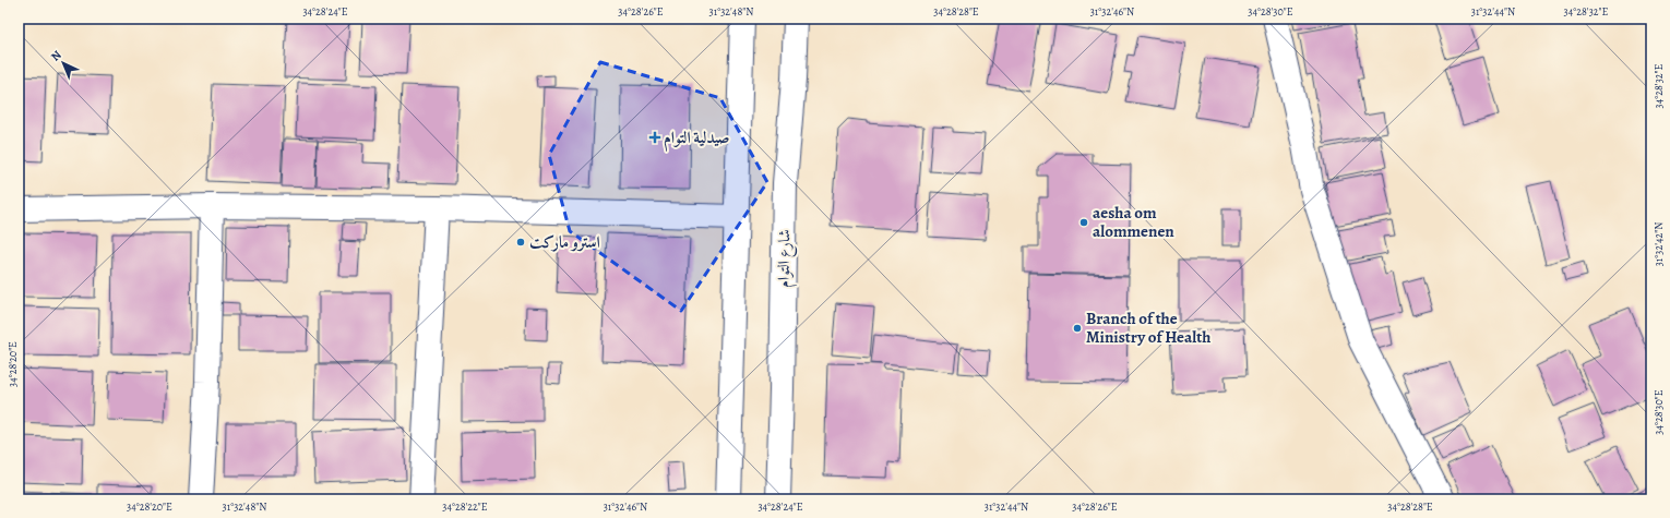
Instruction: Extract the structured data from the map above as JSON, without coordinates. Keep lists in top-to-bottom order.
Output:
{
  "streets": {
    "street": ["شارع التوام"]
  },
  "places": {
    "health": ["صيدلية التوام"],
    "other": ["aesha om alommenen", "استرو ماركت", "Branch of the Ministry of Health"]
  },
  "north": "top left",
  "coordinates": [
    "34°28'24\"E",
    "34°28'26\"E",
    "31°32'48\"N",
    "34°28'28\"E",
    "31°32'46\"N",
    "34°28'30\"E",
    "31°32'44\"N",
    "34°28'32\"E",
    "31°32'42\"N",
    "34°28'20\"E",
    "34°28'22\"E"
  ]
}
